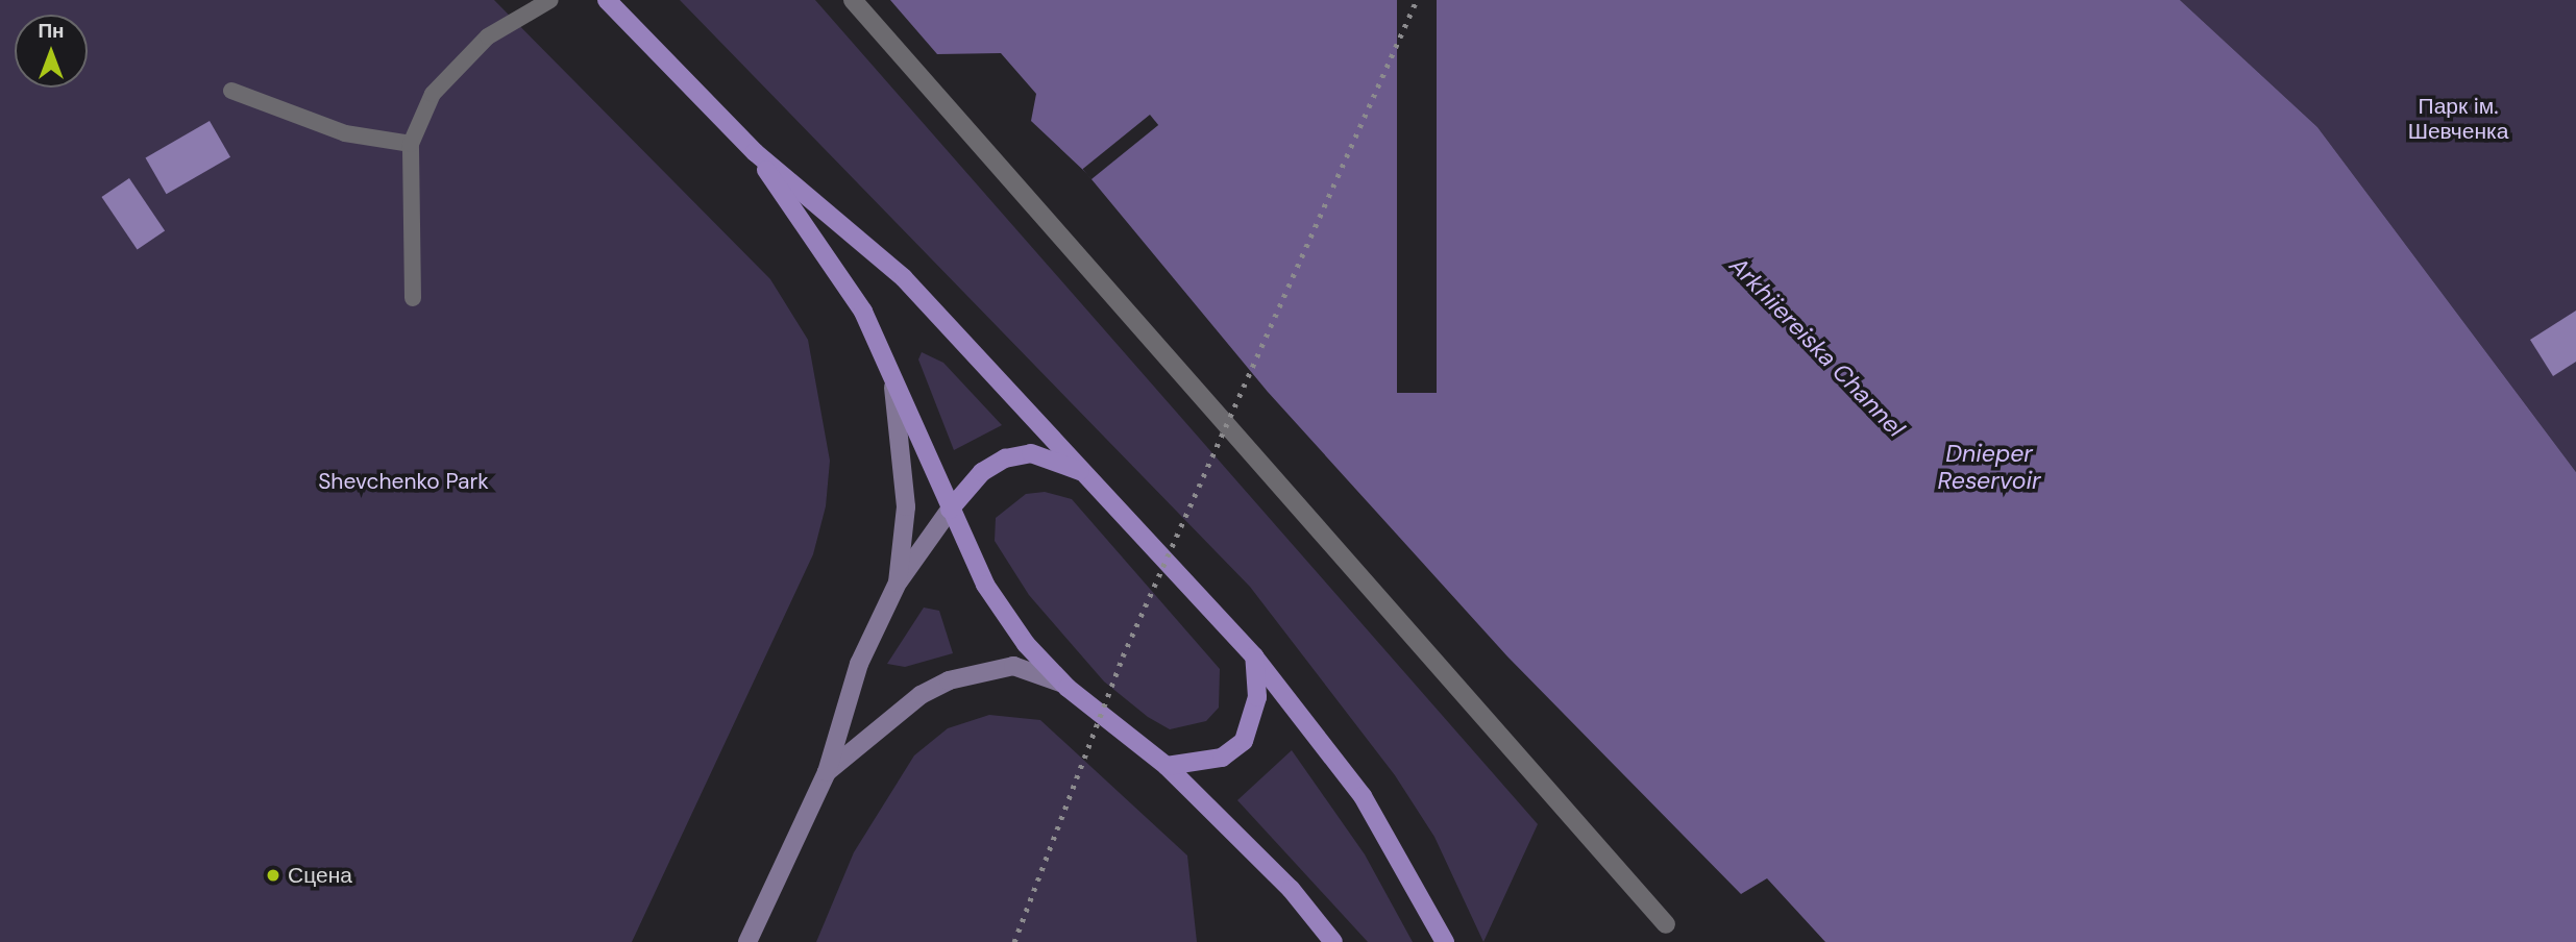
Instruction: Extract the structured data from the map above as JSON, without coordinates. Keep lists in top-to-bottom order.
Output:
{
  "water": ["Arkhiiereiska Channel", "Dnieper Reservoir"],
  "parks": ["Парк iм. Шевченка", "Shevchenko Park"],
  "places": ["Сцена"],
  "north": "top"
}
